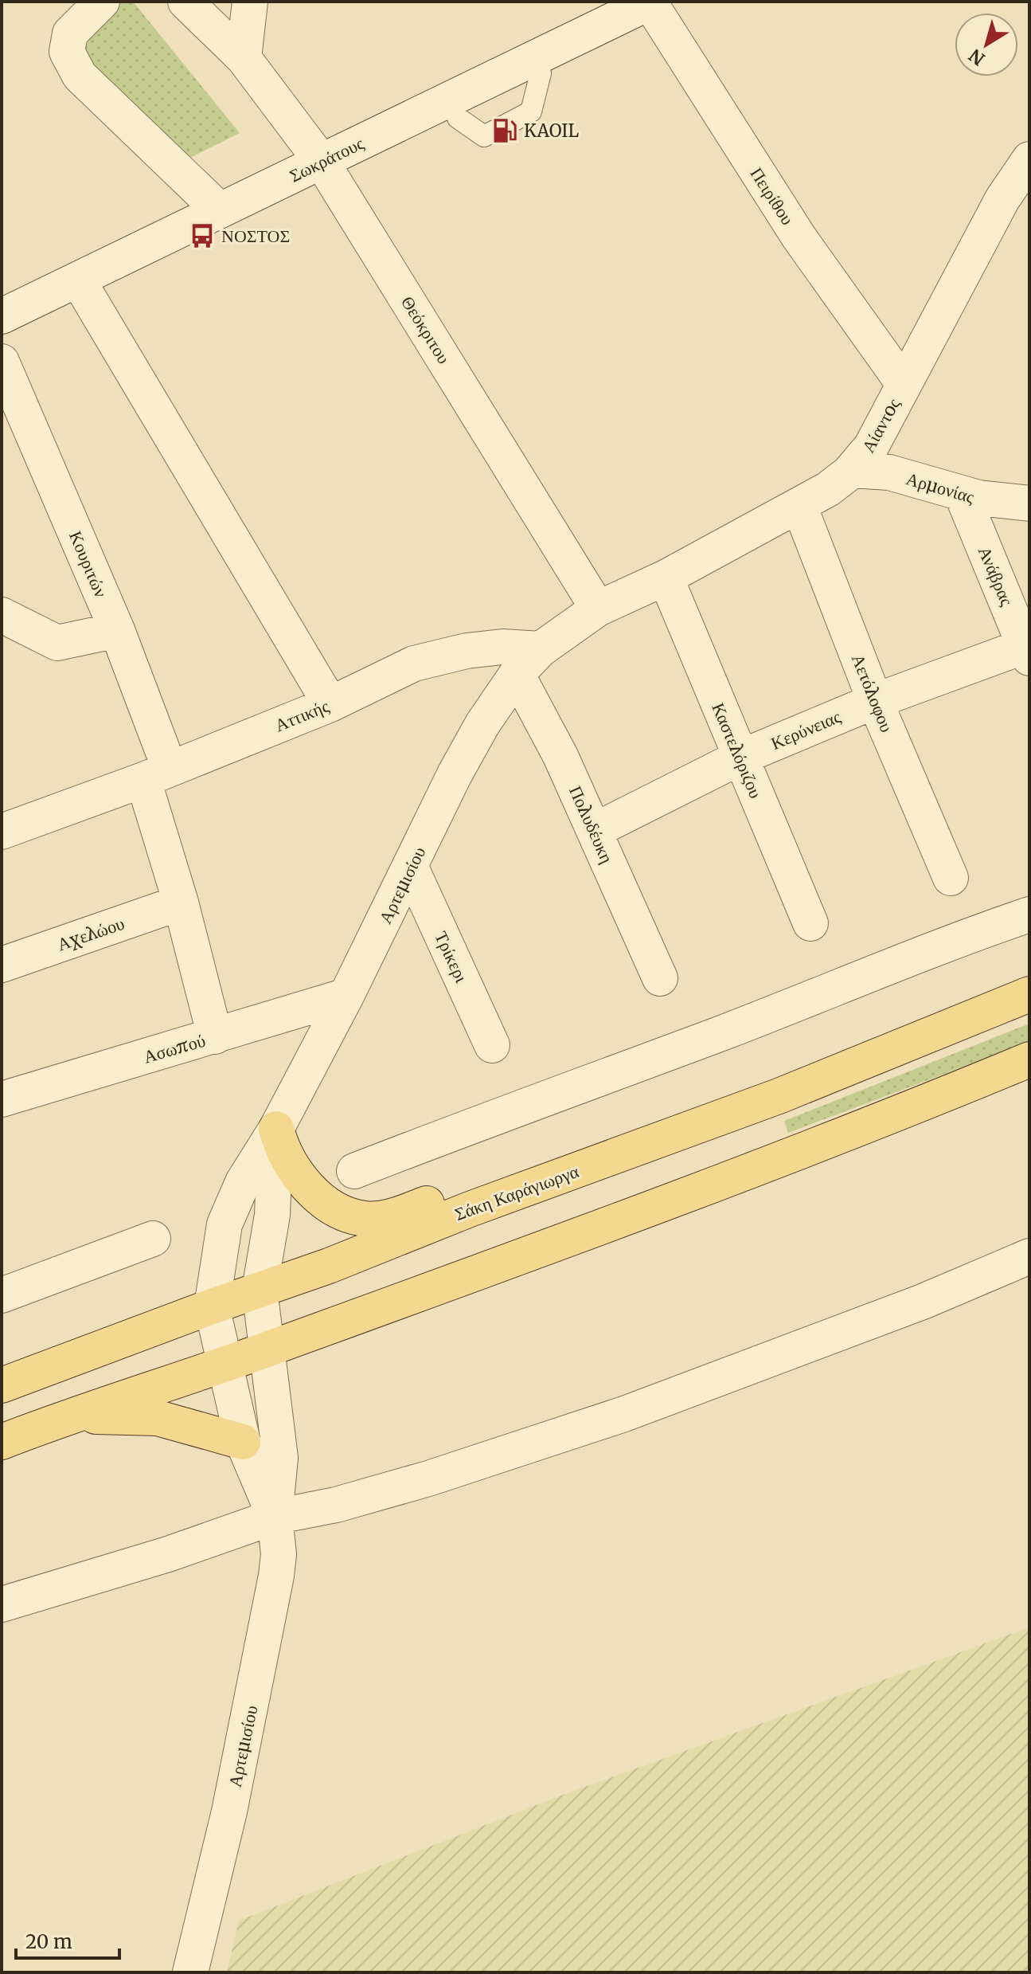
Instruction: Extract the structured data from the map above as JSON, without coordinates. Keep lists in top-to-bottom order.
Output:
{
  "streets": {
    "main road": ["Σάκη Καράγιωργα"],
    "street": [
      "Σωκράτους",
      "Πειρίθου",
      "Θεόκριτου",
      "Αίαντoς",
      "Αρμονίας",
      "Κουριτών",
      "Ανάβρας",
      "Αετόλοφου",
      "Αττικής",
      "Κερύνειας",
      "Καστελόριζου",
      "Πολυδέυκη",
      "Αρτεμισίου",
      "Αχελώου",
      "Τρίκερι",
      "Ασωπού"
    ]
  },
  "crossings": [
    ["Σωκράτους", "Πειρίθου"],
    ["Σωκράτους", "Θεόκριτου"],
    ["Πειρίθου", "Αίαντoς"],
    ["Θεόκριτου", "Αίαντoς"],
    ["Αίαντoς", "Αρμονίας"],
    ["Αίαντoς", "Αετόλοφου"],
    ["Αίαντoς", "Καστελόριζου"],
    ["Αρμονίας", "Ανάβρας"],
    ["Κουριτών", "Αττικής"],
    ["Κουριτών", "Αχελώου"],
    ["Κουριτών", "Ασωπού"],
    ["Ανάβρας", "Κερύνειας"],
    ["Αετόλοφου", "Κερύνειας"],
    ["Αττικής", "Αρτεμισίου"],
    ["Κερύνειας", "Καστελόριζου"],
    ["Κερύνειας", "Πολυδέυκη"],
    ["Πολυδέυκη", "Αρτεμισίου"],
    ["Αρτεμισίου", "Τρίκερι"],
    ["Αρτεμισίου", "Ασωπού"],
    ["Αρτεμισίου", "Σάκη Καράγιωργα"]
  ],
  "places": {
    "fuel station": ["KAOIL"],
    "bus stop": ["ΝΟΣΤΟΣ"]
  },
  "scale_bar": "20 m",
  "north": "bottom left"
}
